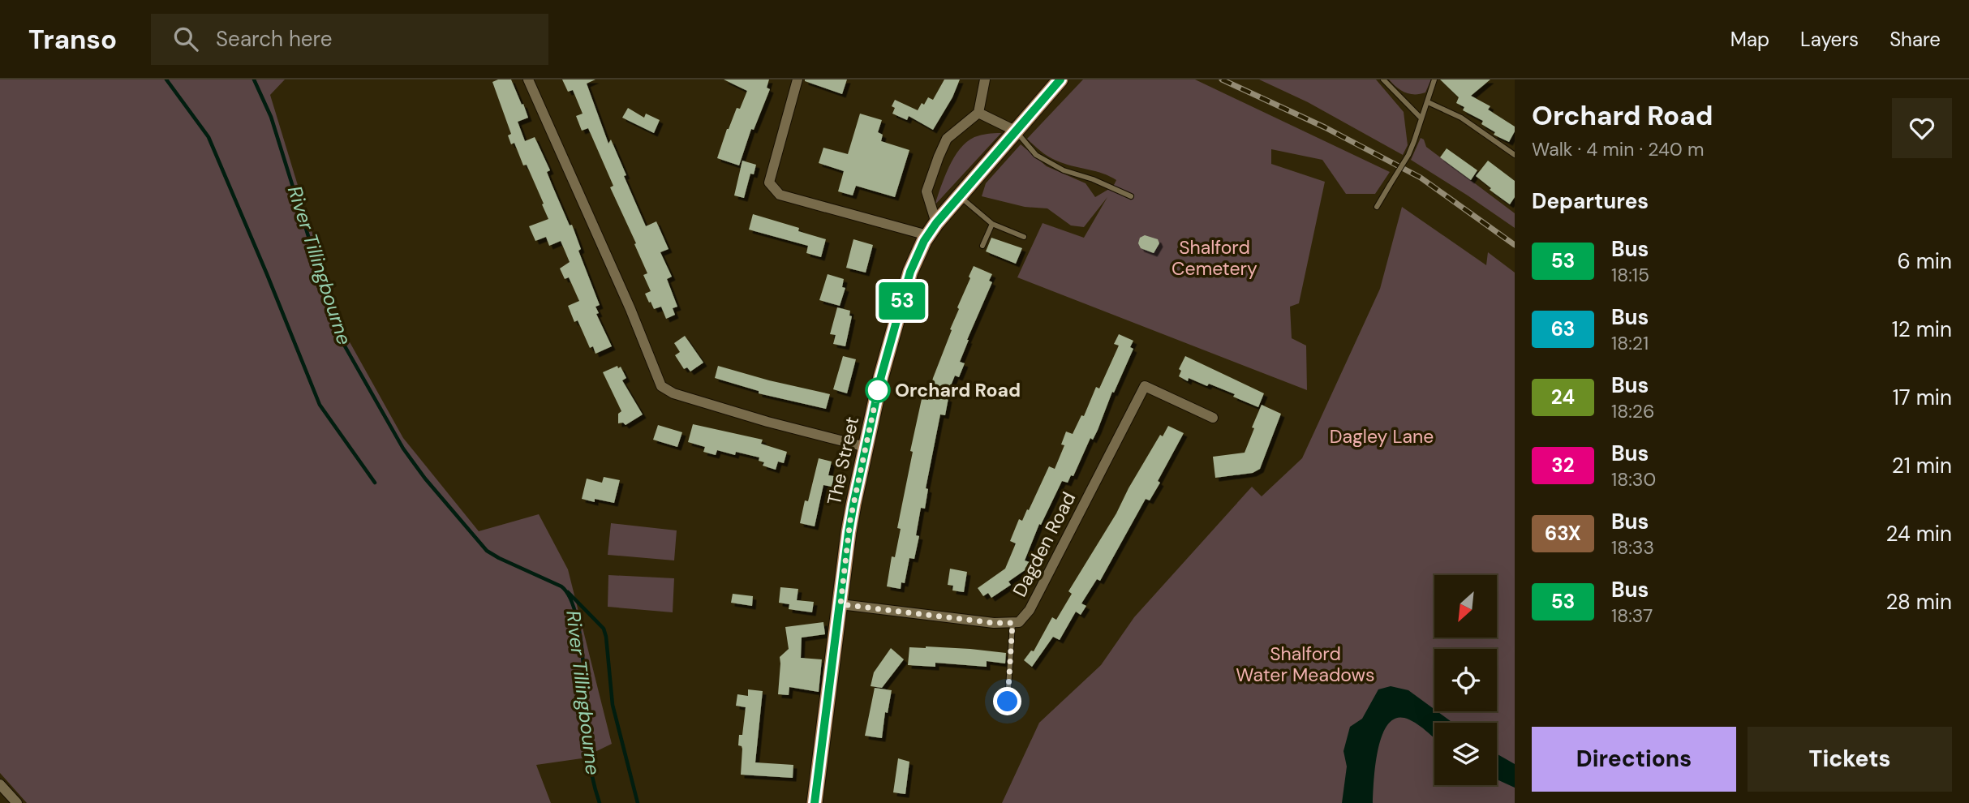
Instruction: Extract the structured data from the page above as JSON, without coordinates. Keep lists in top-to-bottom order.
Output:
{
  "streets": {
    "main road": ["The Street"],
    "street": ["Dagden Road"]
  },
  "crossings": [
    ["The Street", "Dagden Road"]
  ],
  "water": ["River Tillingbourne"],
  "parks": ["Shalford Cemetery", "Dagley Lane", "Shalford Water Meadows"],
  "places": ["Orchard Road"],
  "lines": ["bus line 53"],
  "north": "bottom left",
  "page": {
    "header": "Transo",
    "search": "Search here",
    "nav": ["Map", "Layers", "Share"],
    "on_map": "53",
    "heading": [
      ["Orchard Road", "Walk · 4 min · 240 m"],
      "Departures"
    ],
    "list": [
      {
        "mark": "53",
        "name": "Bus",
        "note": "18:15",
        "value": "6 min"
      },
      {
        "mark": "63",
        "name": "Bus",
        "note": "18:21",
        "value": "12 min"
      },
      {
        "mark": "24",
        "name": "Bus",
        "note": "18:26",
        "value": "17 min"
      },
      {
        "mark": "32",
        "name": "Bus",
        "note": "18:30",
        "value": "21 min"
      },
      {
        "mark": "63X",
        "name": "Bus",
        "note": "18:33",
        "value": "24 min"
      },
      {
        "mark": "53",
        "name": "Bus",
        "note": "18:37",
        "value": "28 min"
      }
    ],
    "buttons": ["Directions", "Tickets"]
  }
}
